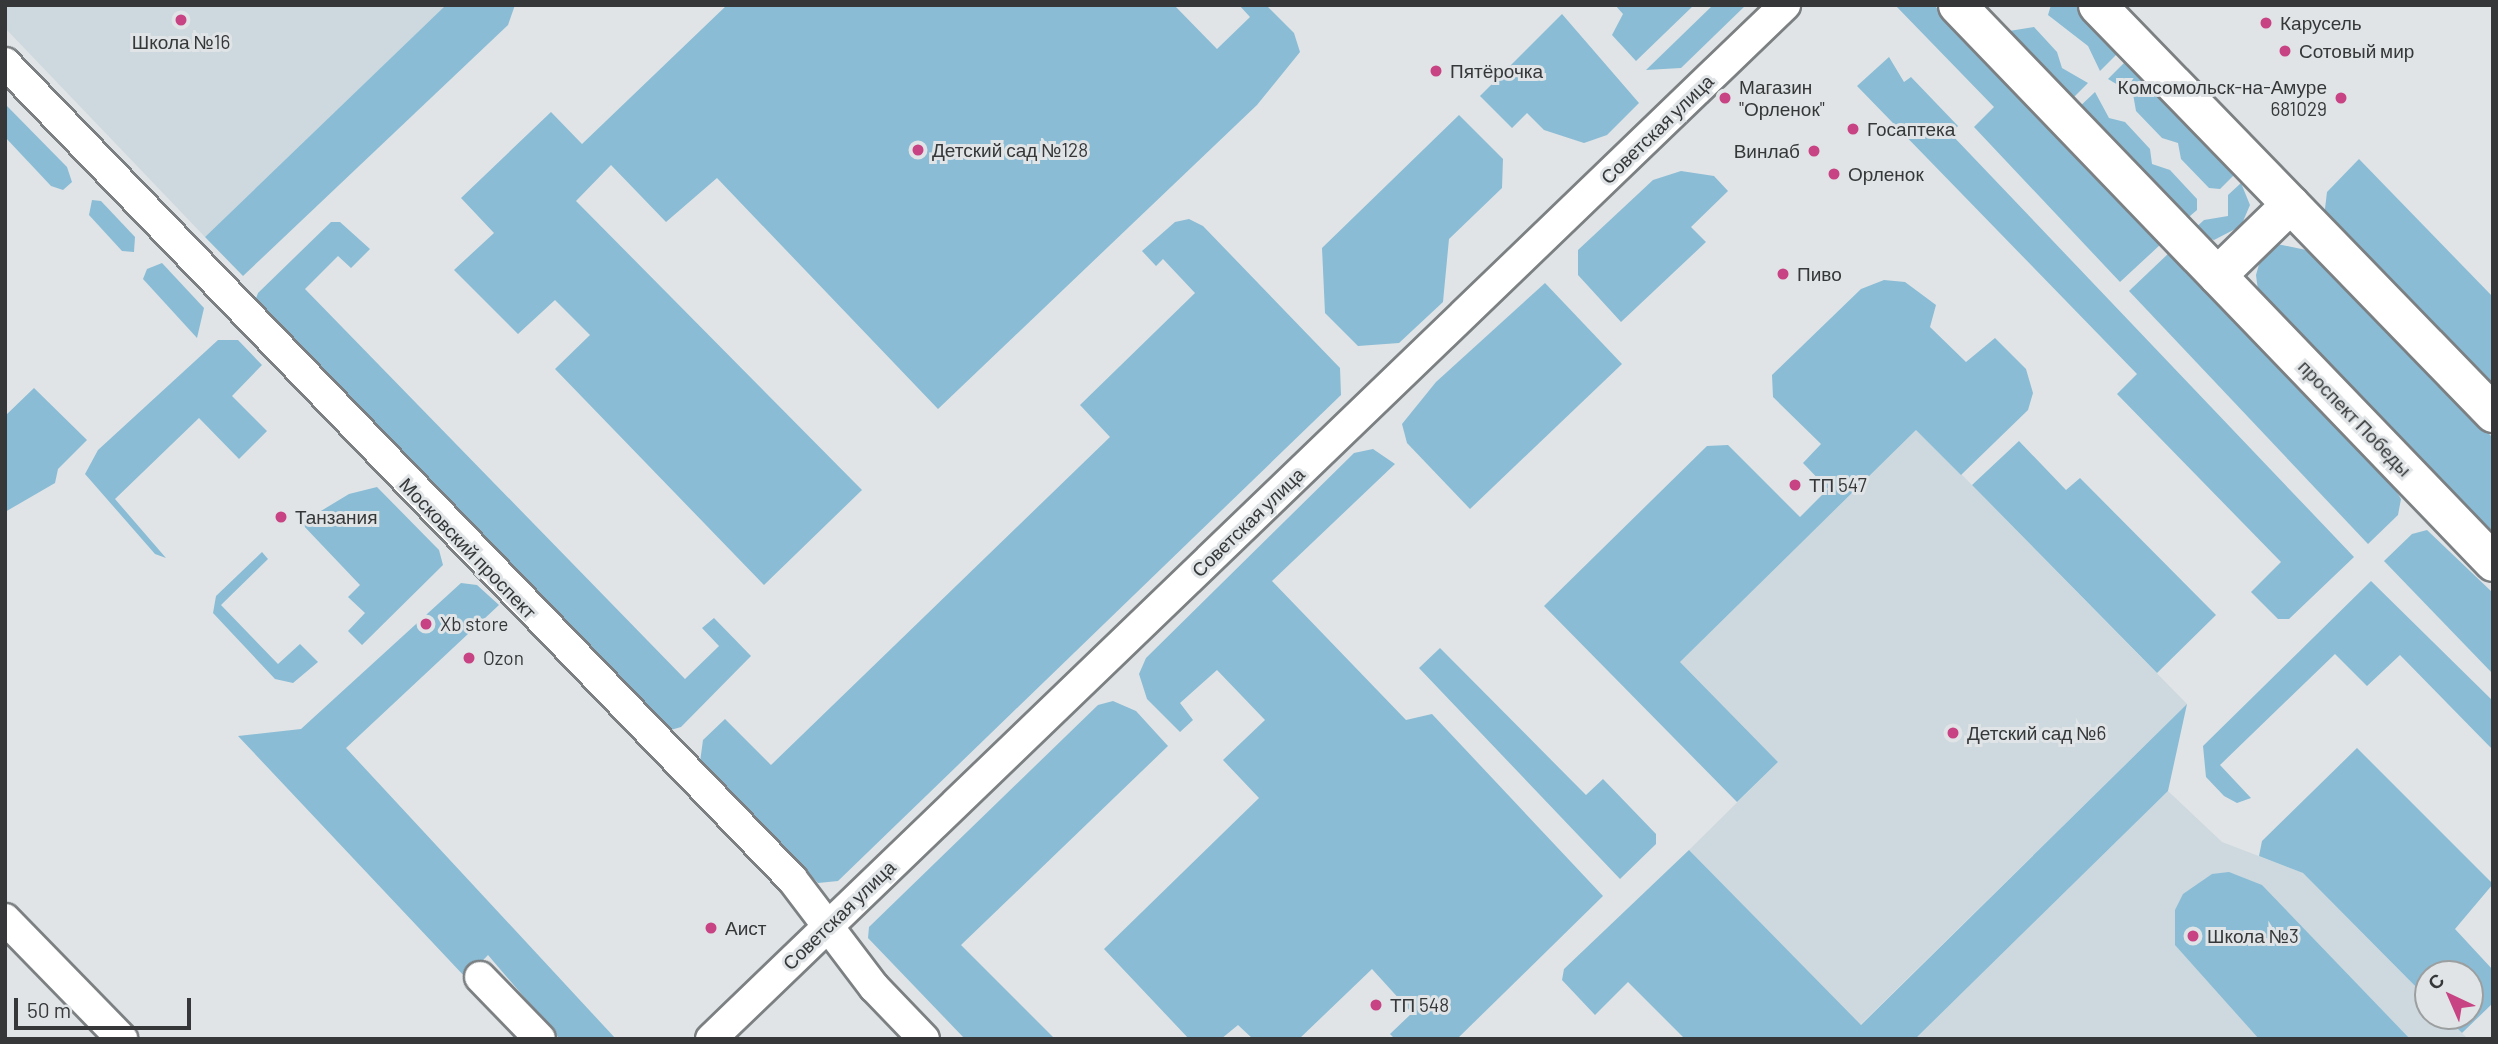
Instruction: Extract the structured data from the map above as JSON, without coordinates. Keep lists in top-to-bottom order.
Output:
{
  "streets": {
    "main road": ["проспект Победы"],
    "street": ["Советская улица", "Московский проспект"]
  },
  "crossings": [
    ["Советская улица", "Московский проспект"]
  ],
  "places": [
    "Школа №16",
    "Карусель",
    "Сотовый мир",
    "Пятёрочка",
    "Магазин \"Орленок\"",
    "Комсомольск-на-Амуре 681029",
    "Госаптека",
    "Детский сад №128",
    "Винлаб",
    "Орленок",
    "Пиво",
    "ТП 547",
    "Танзания",
    "Xb store",
    "Ozon",
    "Детский сад №6",
    "Аист",
    "Школа №3",
    "ТП 548"
  ],
  "scale_bar": "50 m",
  "north": "top left"
}
